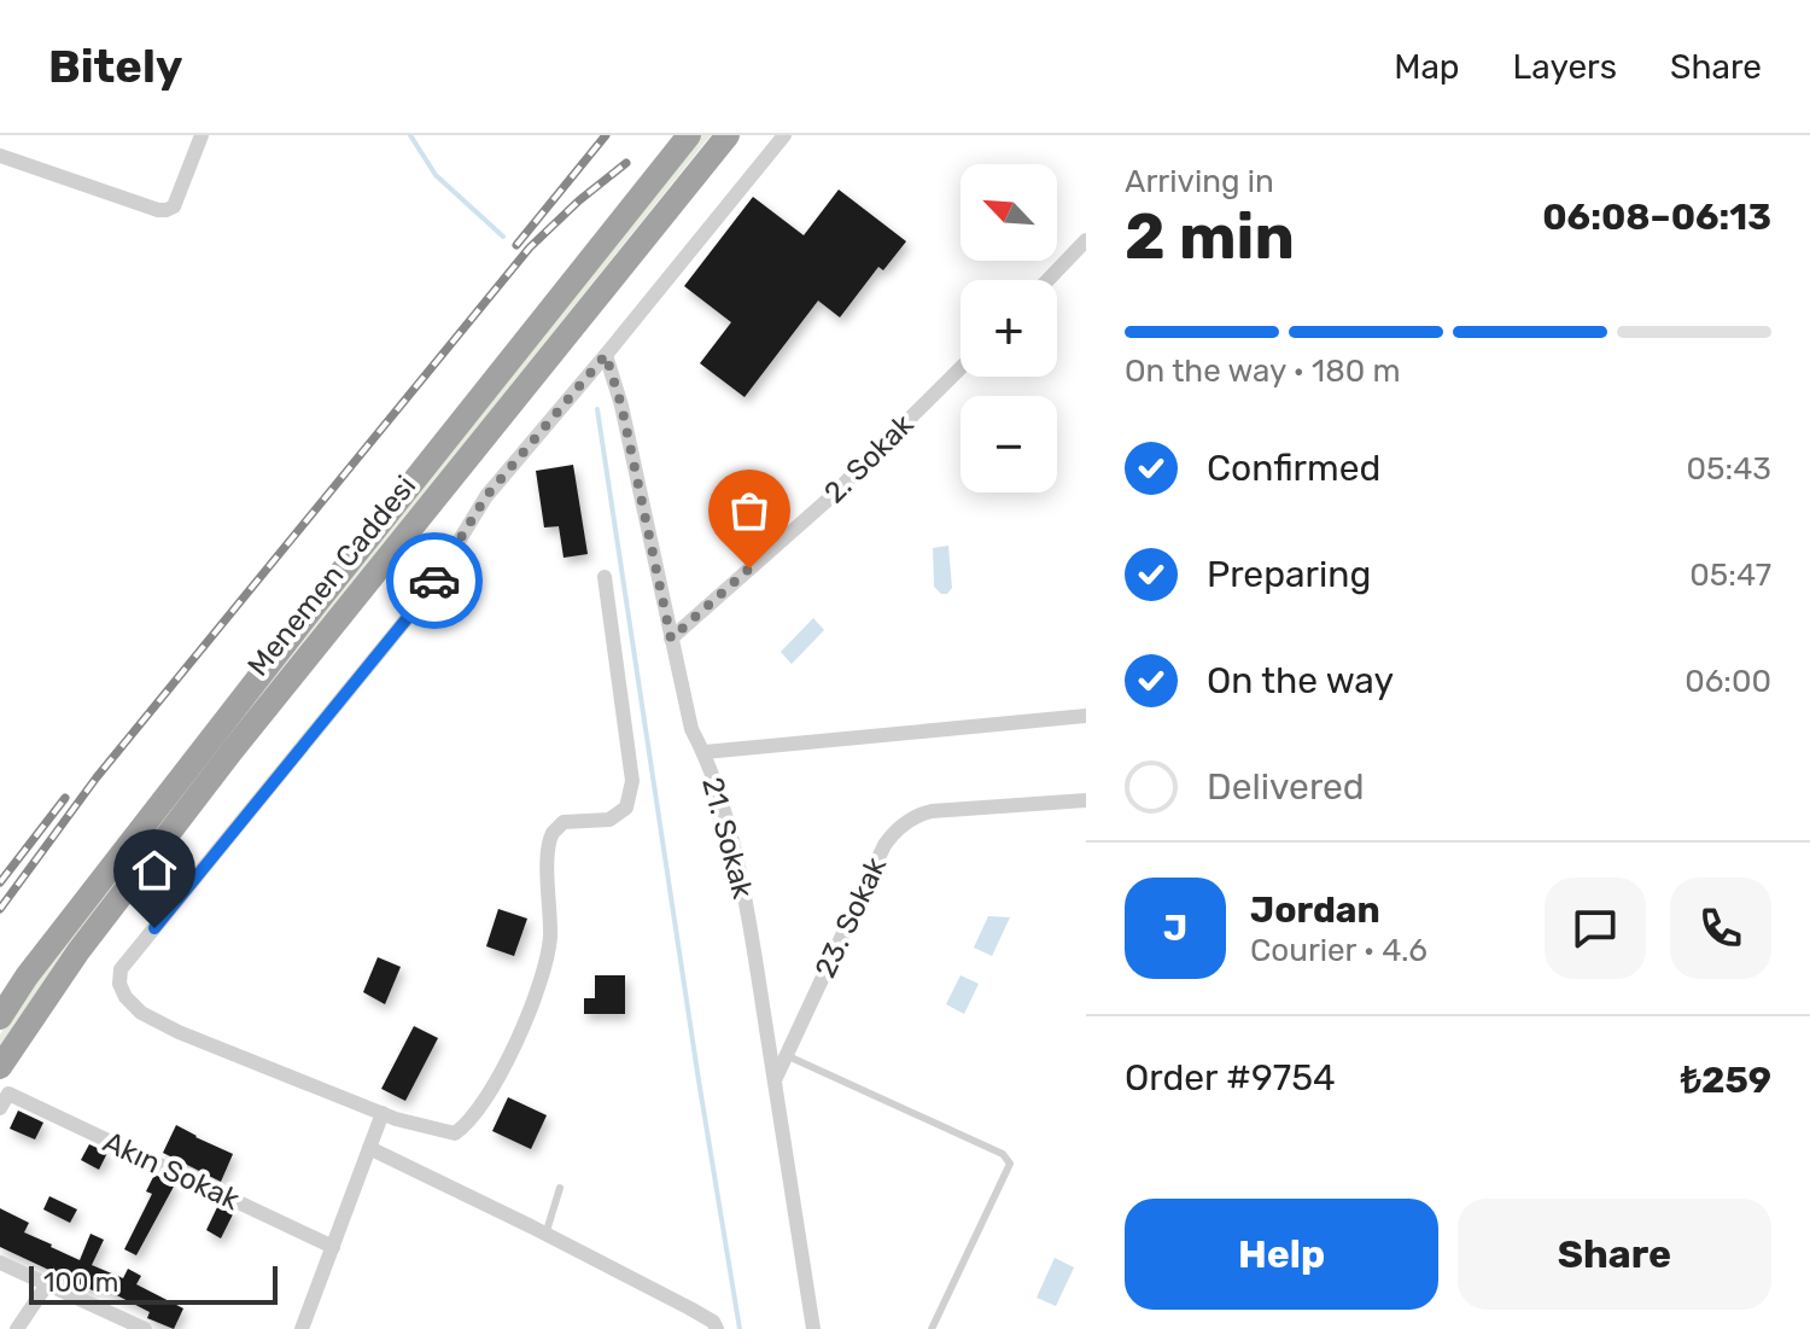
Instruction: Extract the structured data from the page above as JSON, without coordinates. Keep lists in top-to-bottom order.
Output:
{
  "streets": {
    "highway": ["Menemen Caddesi"],
    "street": [
      "2. Sokak",
      "21. Sokak",
      "23. Sokak",
      "Akın Sokak"
    ]
  },
  "crossings": [
    ["2. Sokak", "21. Sokak"],
    ["21. Sokak", "23. Sokak"]
  ],
  "scale_bar": "100 m",
  "north": "top left",
  "page": {
    "header": "Bitely",
    "nav": ["Map", "Layers", "Share"],
    "heading": ["2 min", "Arriving in", "06:08–06:13"],
    "panel": [
      "Jordan",
      "Courier · 4.6",
      "Order #9754",
      "₺259"
    ],
    "map_buttons": ["+", "−"],
    "bar": "On the way · 180 m",
    "list": [
      ["Confirmed", "05:43"],
      ["Preparing", "05:47"],
      ["On the way", "06:00"],
      "Delivered"
    ],
    "round": "J",
    "buttons": ["Help", "Share"],
    "scale": "100 m"
  }
}
